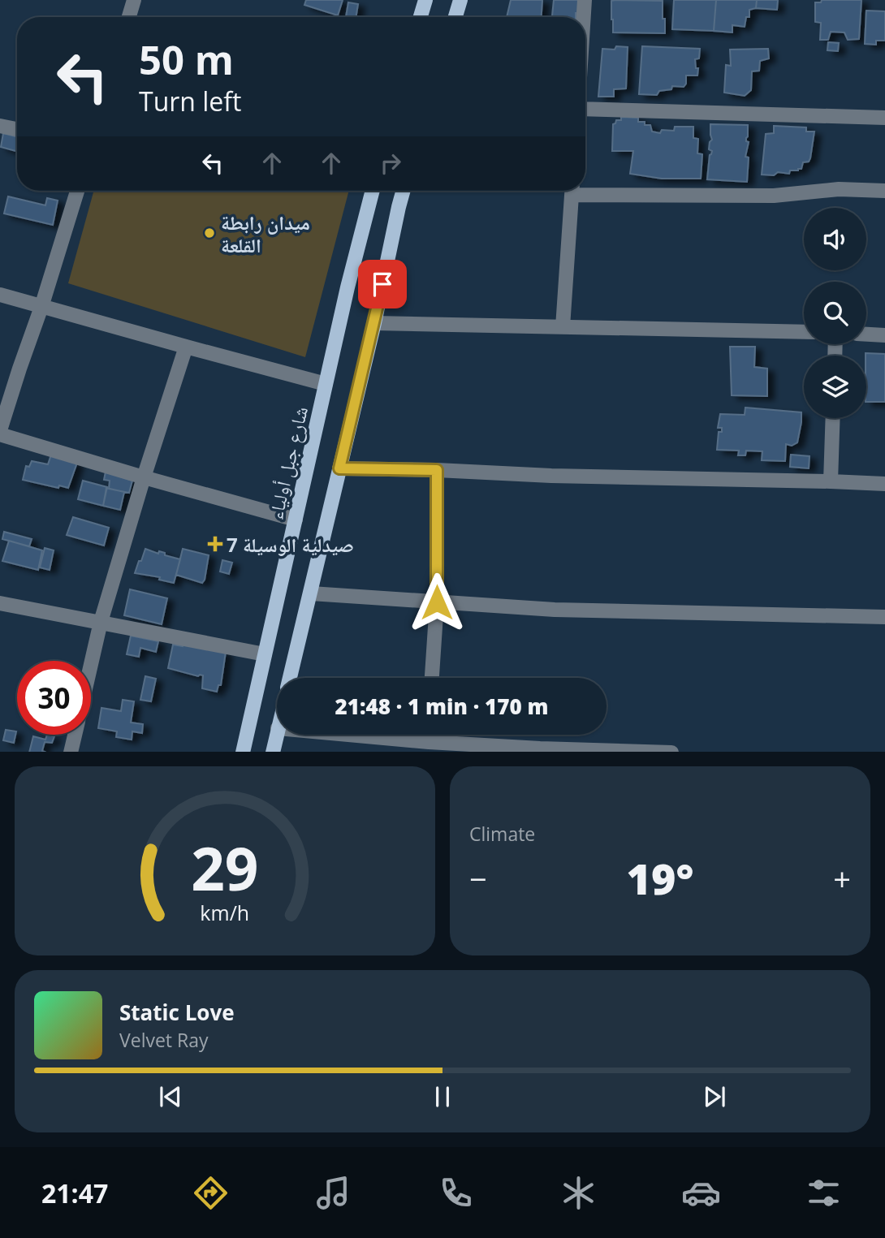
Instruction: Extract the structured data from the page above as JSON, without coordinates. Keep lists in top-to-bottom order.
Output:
{
  "streets": {
    "main road": ["شارع جبل أولياء"]
  },
  "places": {
    "other": ["ميدان رابطة القلعة"],
    "health": ["صيدلية الوسيلة 7"]
  },
  "page": {
    "turn": ["50 m", "Turn left"],
    "limit": "30",
    "trip": "21:48 · 1 min · 170 m",
    "tile": "Climate",
    "heat": ["−", "19°", "+"],
    "song": ["Static Love", "Velvet Ray"],
    "tabs": "21:47",
    "gauge": ["29", "km/h"]
  }
}
